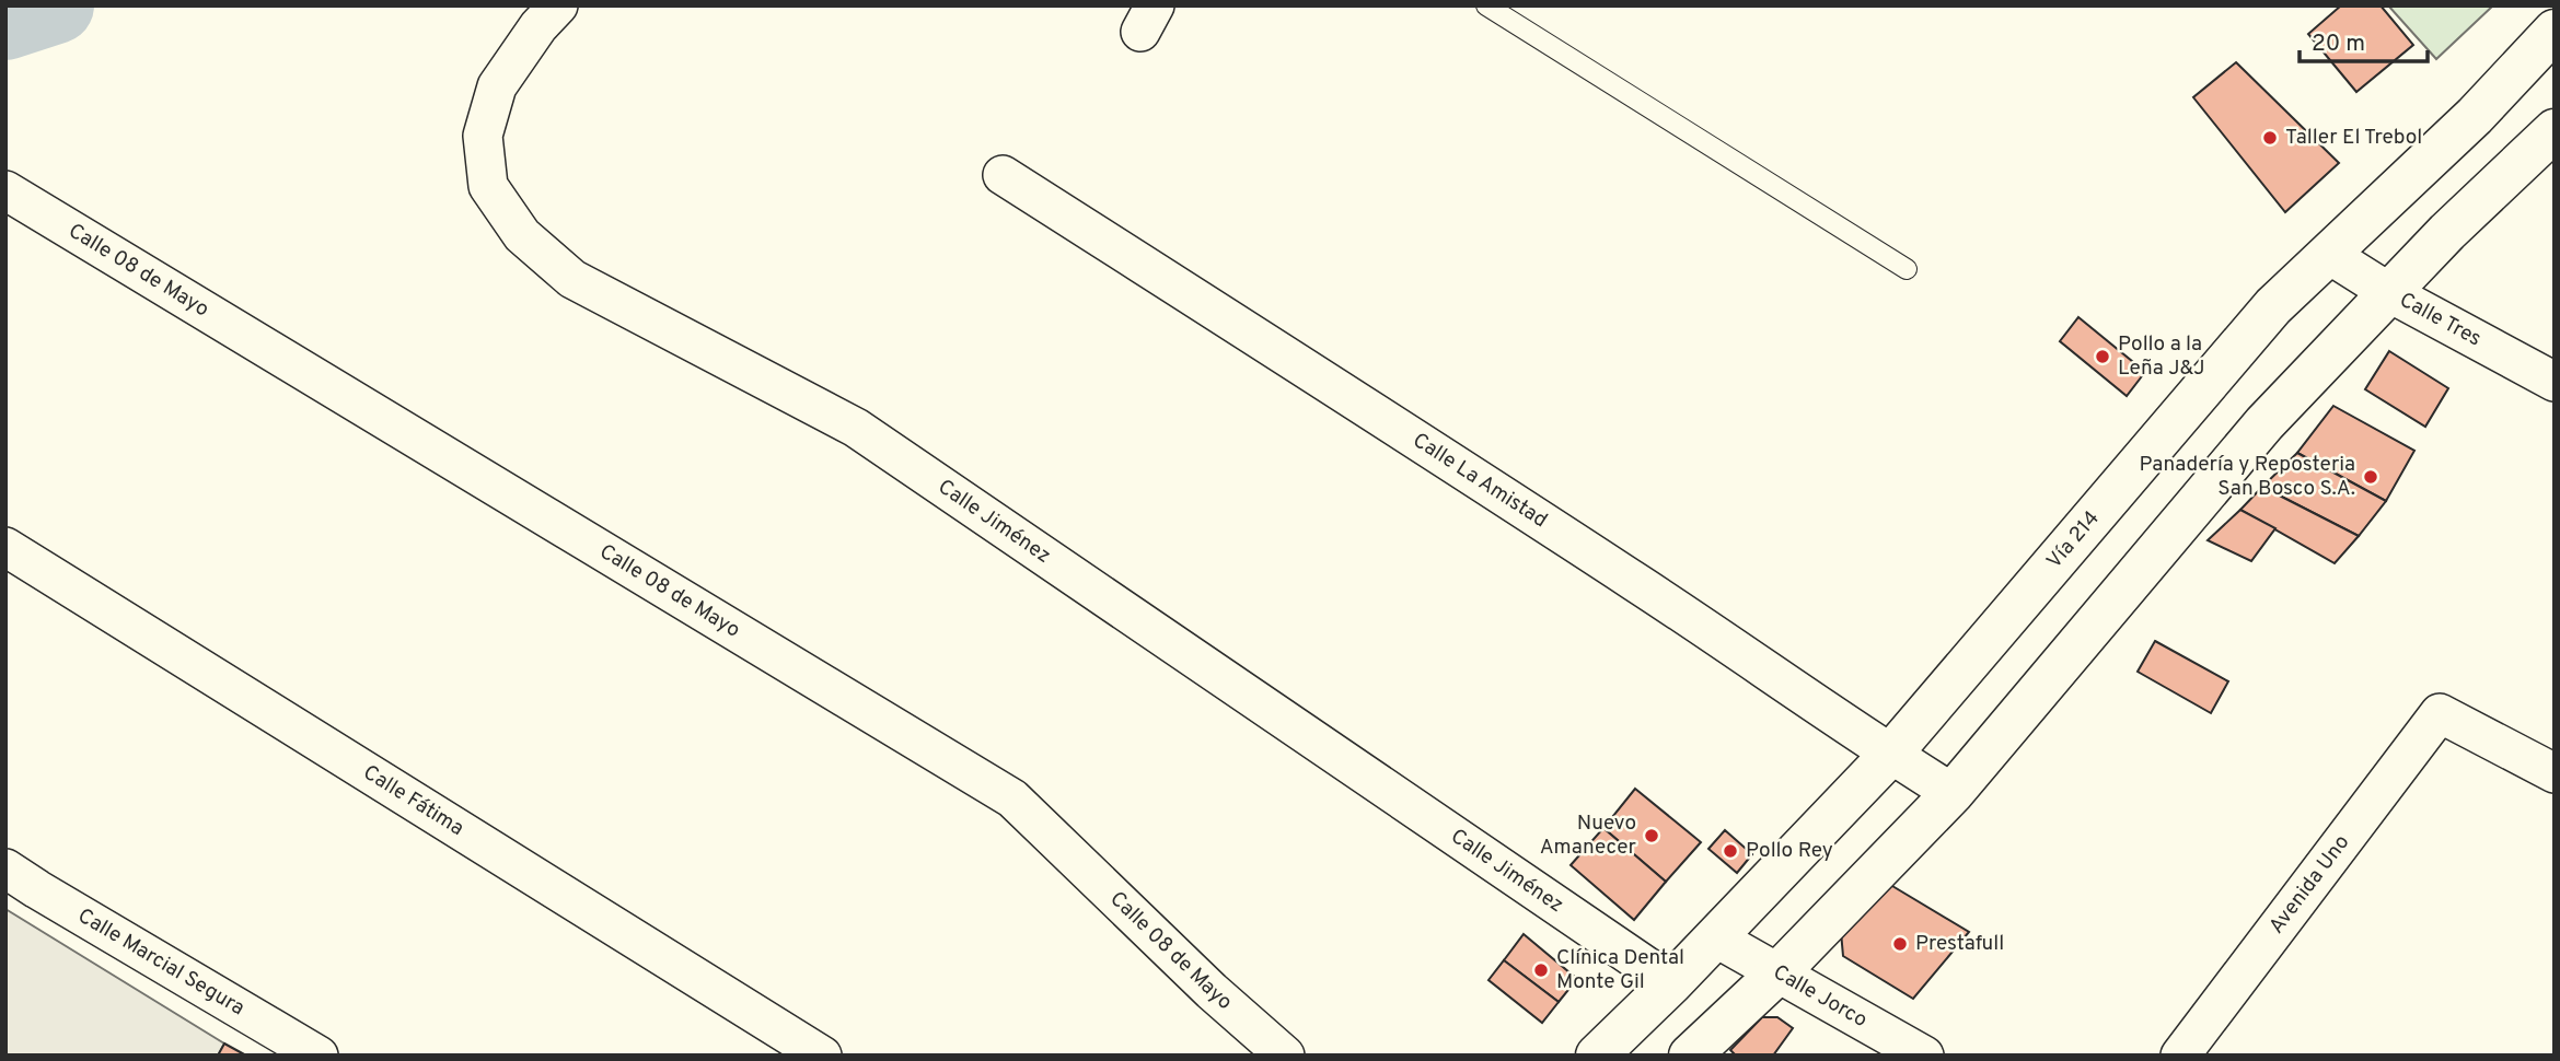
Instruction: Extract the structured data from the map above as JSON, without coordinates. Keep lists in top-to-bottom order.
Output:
{
  "streets": {
    "main road": ["Vía 214"],
    "street": [
      "Calle 08 de Mayo",
      "Calle Tres",
      "Calle La Amistad",
      "Calle Jiménez",
      "Calle Fátima",
      "Avenida Uno",
      "Calle Marcial Segura",
      "Calle Jorco"
    ]
  },
  "crossings": [
    ["Calle Tres", "Vía 214"],
    ["Calle La Amistad", "Vía 214"],
    ["Calle Jiménez", "Vía 214"],
    ["Vía 214", "Calle Jorco"]
  ],
  "places": [
    "Taller El Trebol",
    "Pollo a la Leña J&J",
    "Panadería y Reposteria San Bosco S.A.",
    "Nuevo Amanecer",
    "Pollo Rey",
    "Prestafull",
    "Clínica Dental Monte Gil"
  ],
  "scale_bar": "20 m"
}
